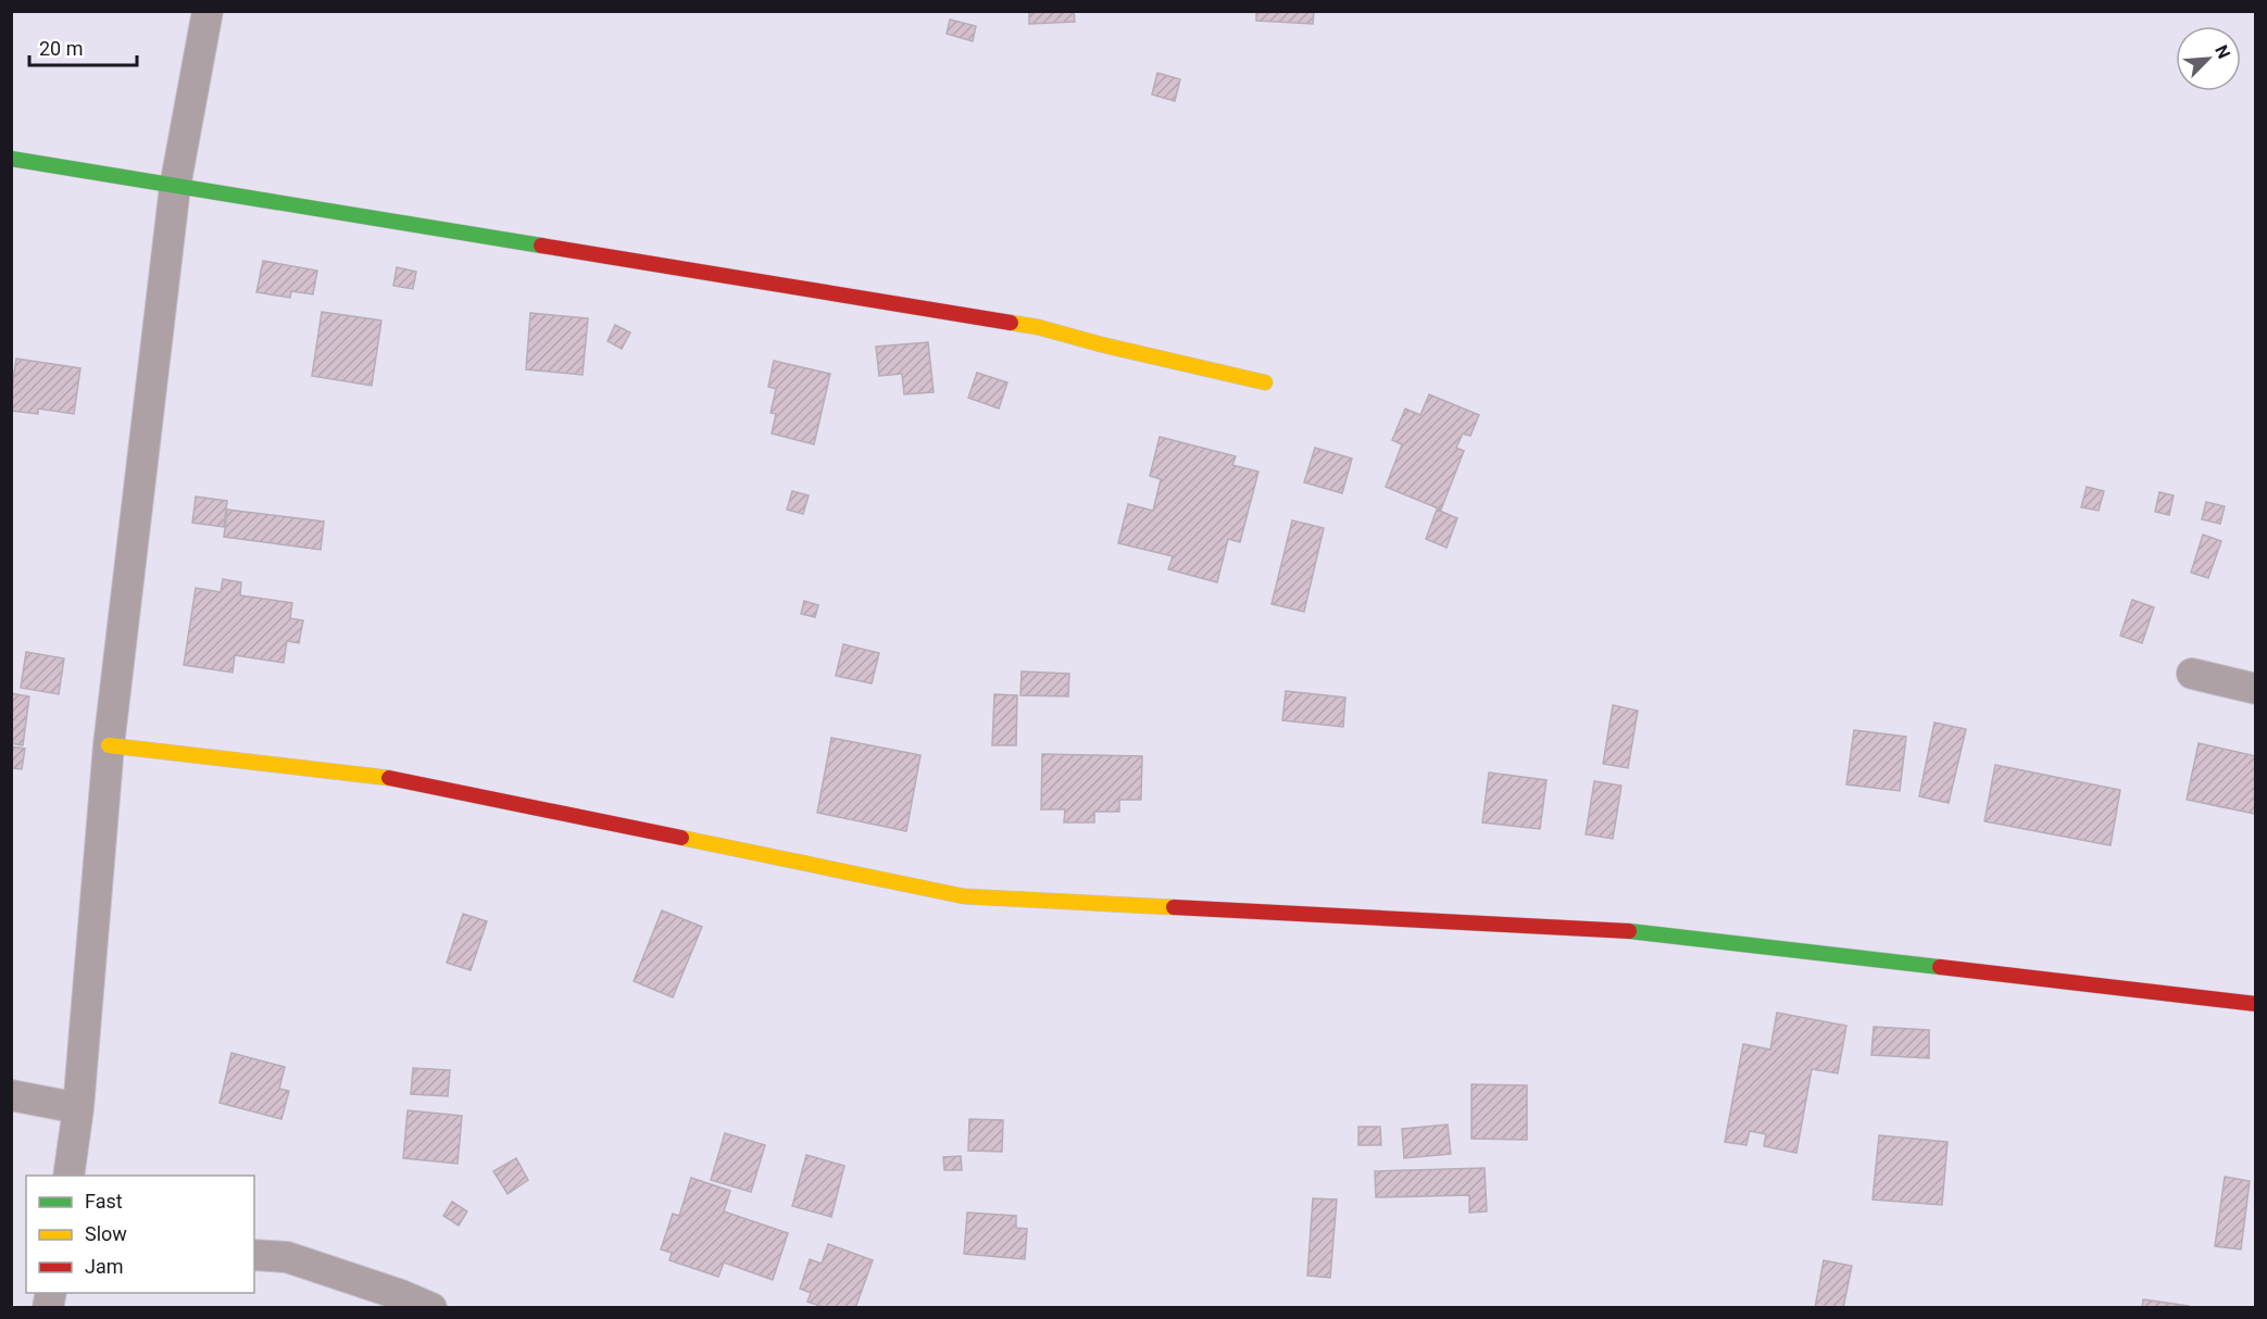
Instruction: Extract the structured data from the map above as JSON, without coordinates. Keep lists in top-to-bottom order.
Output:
{
  "legend": ["Fast", "Slow", "Jam"],
  "scale_bar": "20 m",
  "north": "top right"
}
